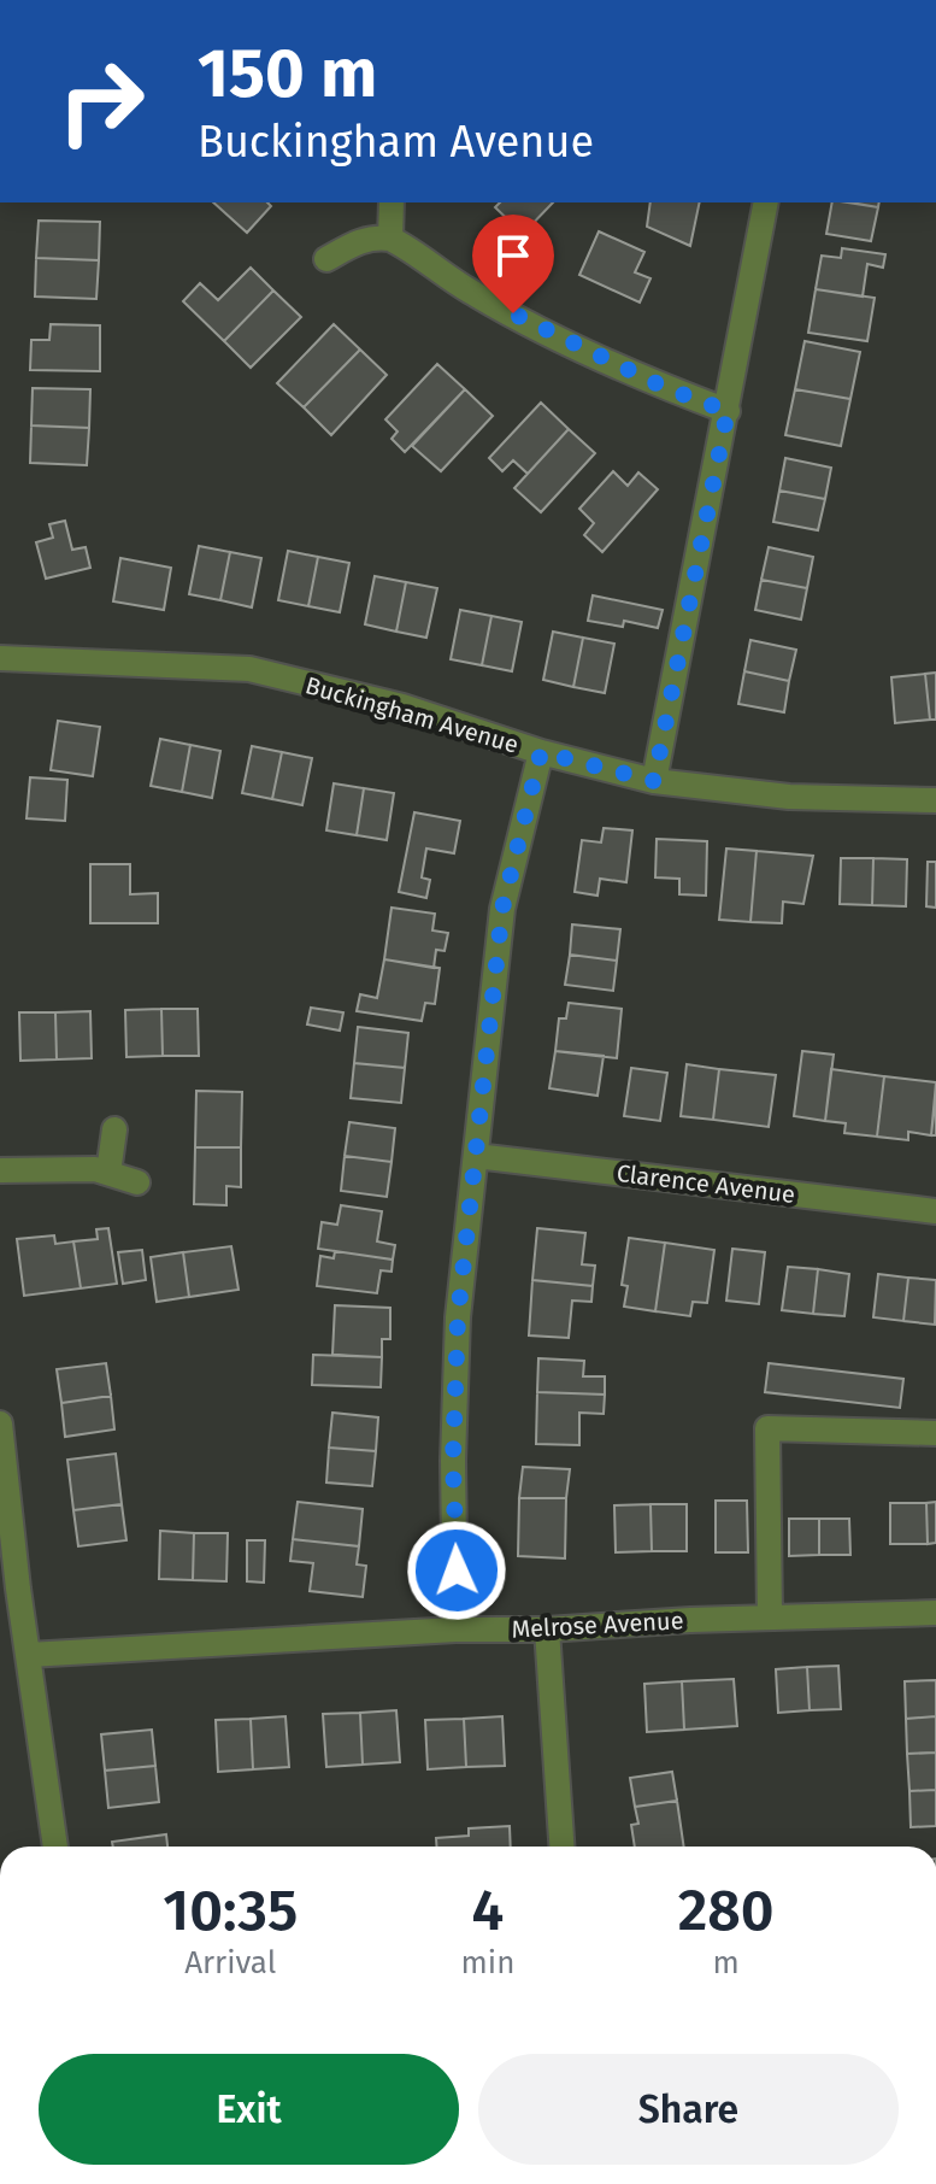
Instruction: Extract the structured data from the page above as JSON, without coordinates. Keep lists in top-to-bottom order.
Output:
{
  "streets": {
    "street": ["Buckingham Avenue", "Clarence Avenue", "Melrose Avenue"]
  },
  "page": {
    "turn": ["150 m", "Buckingham Avenue"],
    "eta": [
      "10:35",
      "Arrival",
      "4",
      "min",
      "280",
      "m"
    ],
    "buttons": ["Exit", "Share"]
  }
}
